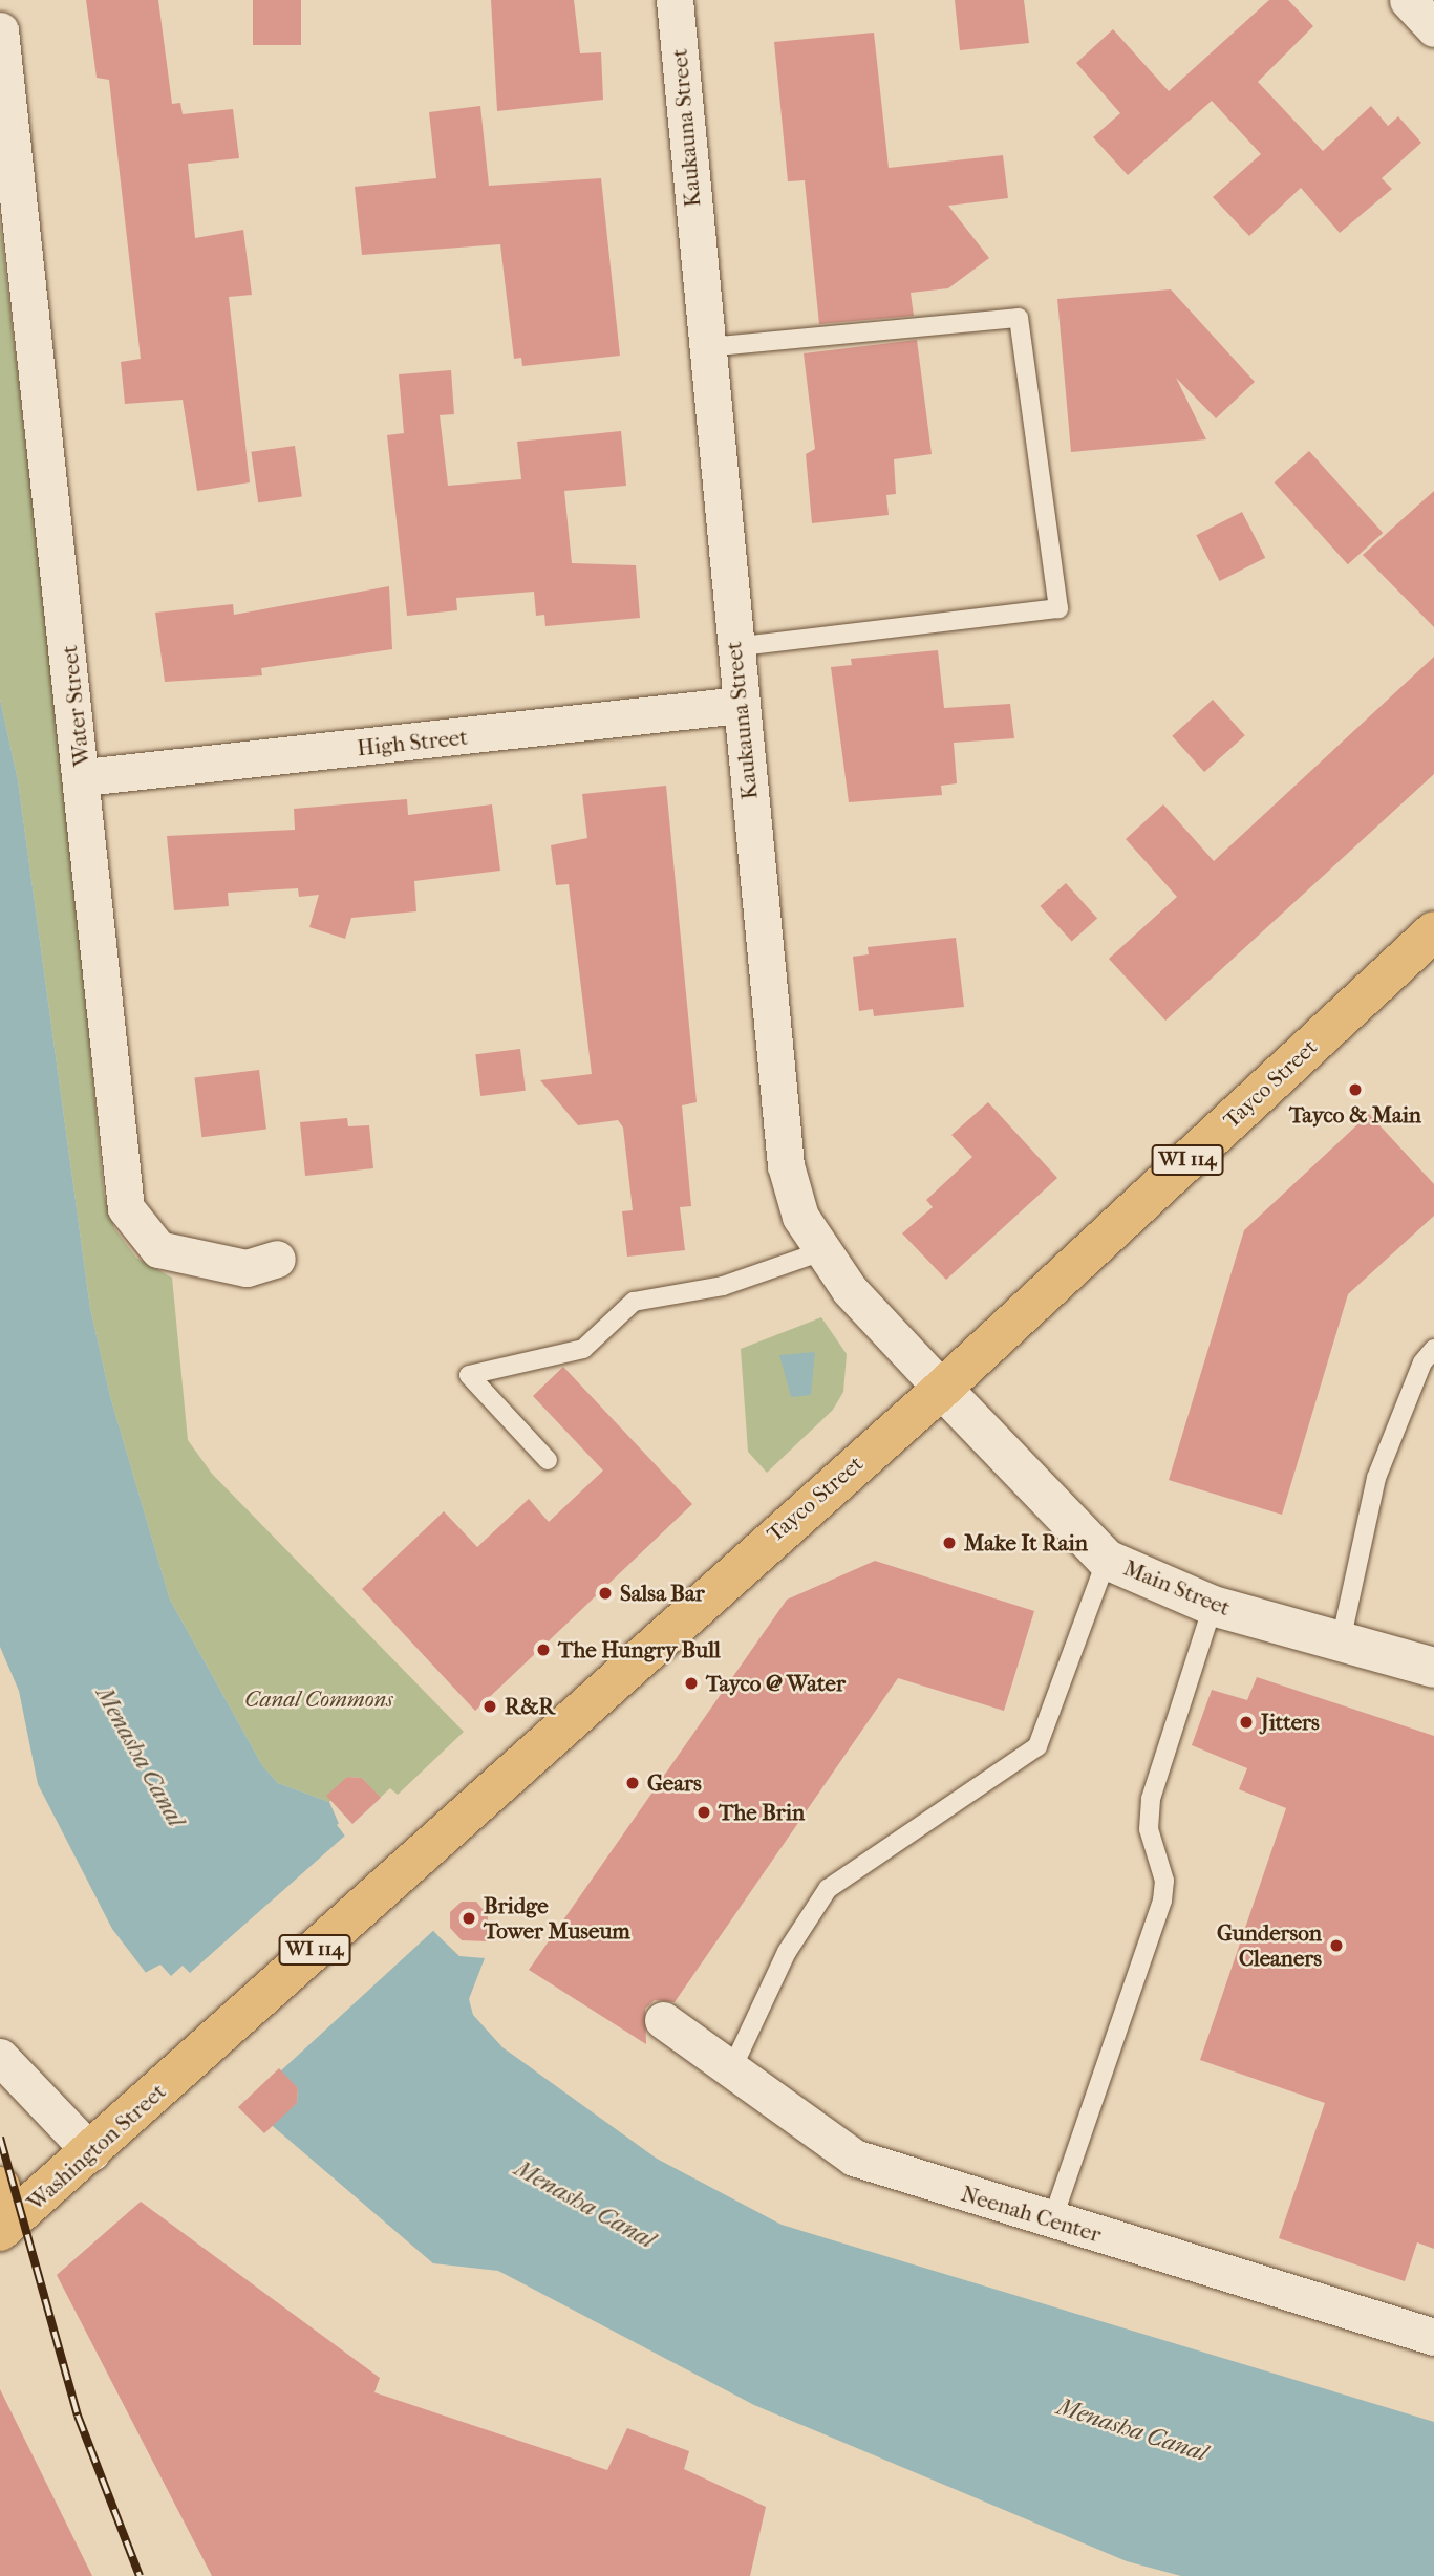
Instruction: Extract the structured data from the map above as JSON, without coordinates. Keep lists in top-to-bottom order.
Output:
{
  "streets": {
    "main road": [
      "Tayco Street",
      "WI 114",
      "Main Street",
      "Washington Street"
    ],
    "street": [
      "Kaukauna Street",
      "Water Street",
      "High Street",
      "Neenah Center"
    ]
  },
  "crossings": [
    ["Kaukauna Street", "High Street"],
    ["Kaukauna Street", "Tayco Street"],
    ["Kaukauna Street", "Main Street"],
    ["Water Street", "High Street"],
    ["Tayco Street", "Main Street"],
    ["Tayco Street", "Washington Street"]
  ],
  "water": ["Menasha Canal"],
  "parks": ["Canal Commons"],
  "places": [
    "Tayco & Main",
    "Make It Rain",
    "Salsa Bar",
    "The Hungry Bull",
    "Tayco @ Water",
    "R&R",
    "Jitters",
    "Gears",
    "The Brin",
    "Bridge Tower Museum",
    "Gunderson Cleaners"
  ]
}
